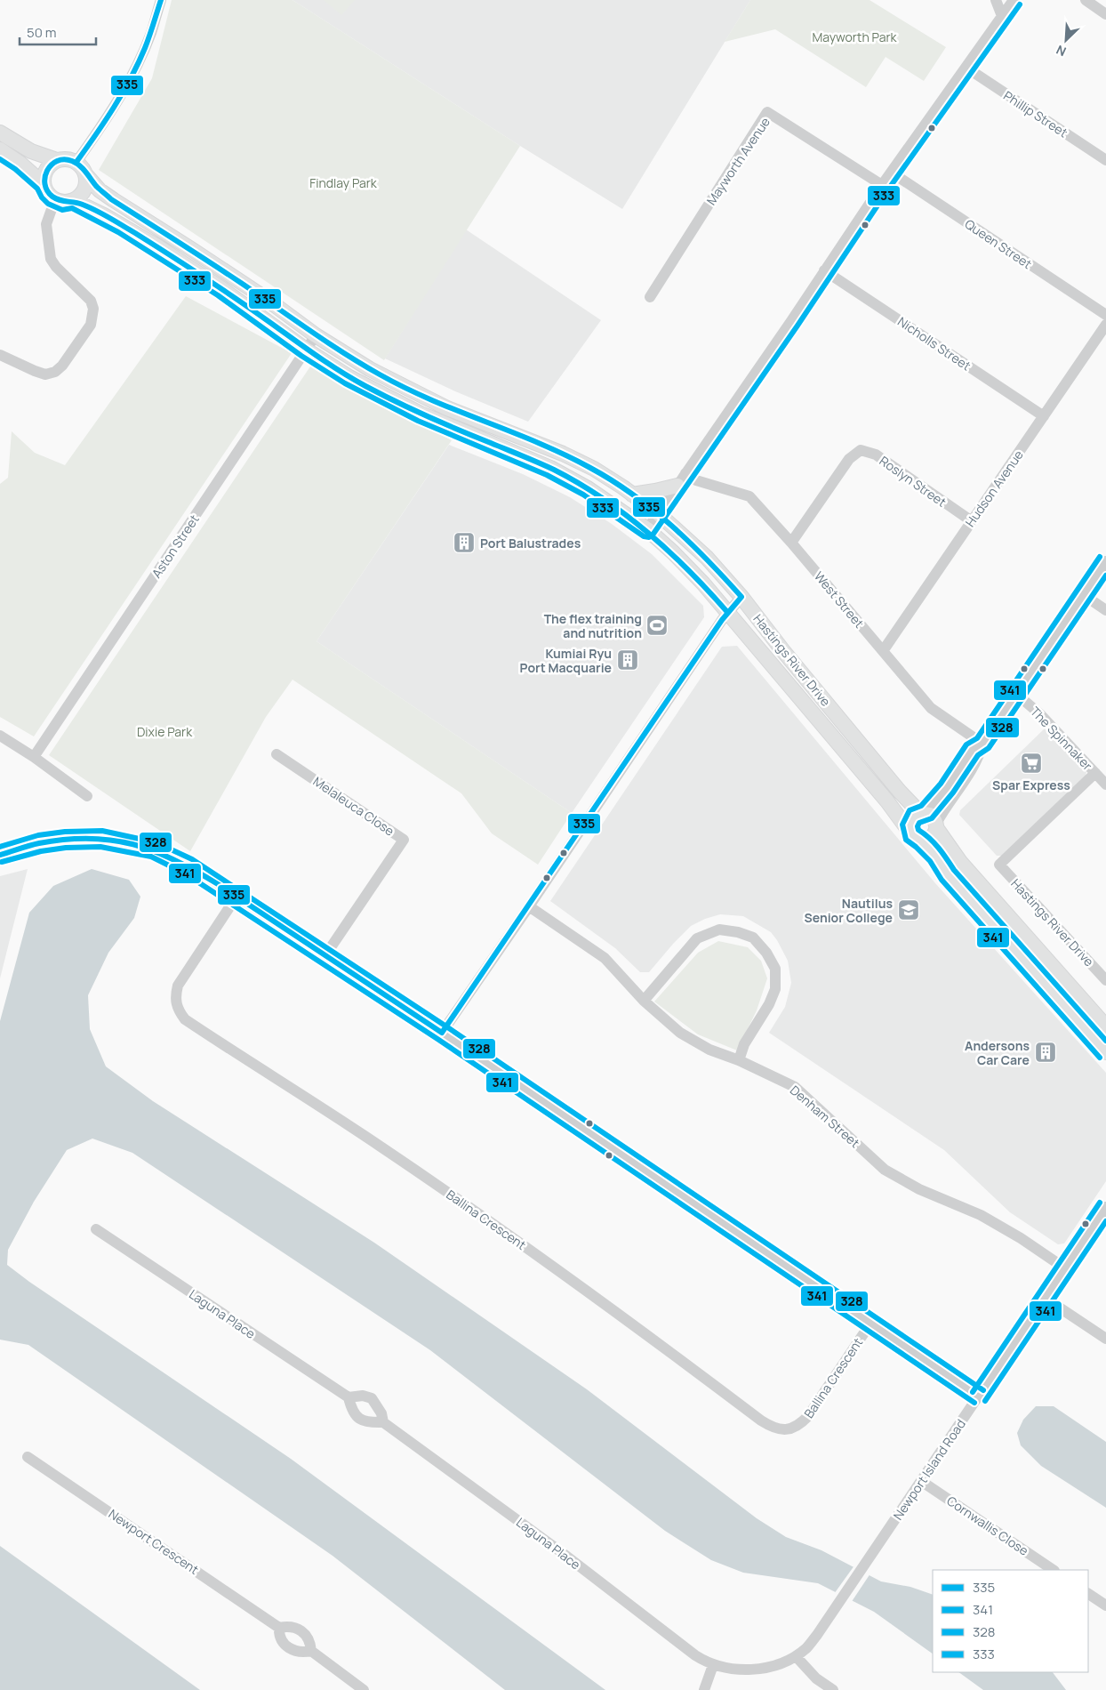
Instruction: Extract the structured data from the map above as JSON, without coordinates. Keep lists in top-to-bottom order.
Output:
{
  "streets": {
    "main road": ["Hastings River Drive"],
    "street": [
      "Phillip Street",
      "Mayworth Avenue",
      "Queen Street",
      "Nicholls Street",
      "Roslyn Street",
      "Hudson Avenue",
      "Aston Street",
      "West Street",
      "The Spinnaker",
      "Melaleuca Close",
      "Denham Street",
      "Ballina Crescent",
      "Laguna Place",
      "Newport Island Road",
      "Cornwallis Close",
      "Newport Crescent"
    ]
  },
  "crossings": [
    ["Nicholls Street", "Hudson Avenue"],
    ["Roslyn Street", "Hudson Avenue"],
    ["Roslyn Street", "West Street"],
    ["Hudson Avenue", "West Street"],
    ["Aston Street", "Hastings River Drive"],
    ["Hastings River Drive", "The Spinnaker"],
    ["Denham Street", "Newport Island Road"],
    ["Laguna Place", "Newport Island Road"],
    ["Newport Island Road", "Cornwallis Close"]
  ],
  "parks": ["Mayworth Park", "Findlay Park", "Dixie Park"],
  "places": {
    "building": ["Port Balustrades", "Kumiai Ryu Port Macquarie", "Andersons Car Care"],
    "sports": ["The flex training and nutrition"],
    "supermarket": ["Spar Express"],
    "school or university": ["Nautilus Senior College"]
  },
  "lines": [
    "transit line 335",
    "transit line 333",
    "transit line 341",
    "transit line 328"
  ],
  "legend": [
    "335",
    "341",
    "328",
    "333"
  ],
  "scale_bar": "50 m",
  "north": "bottom left"
}
